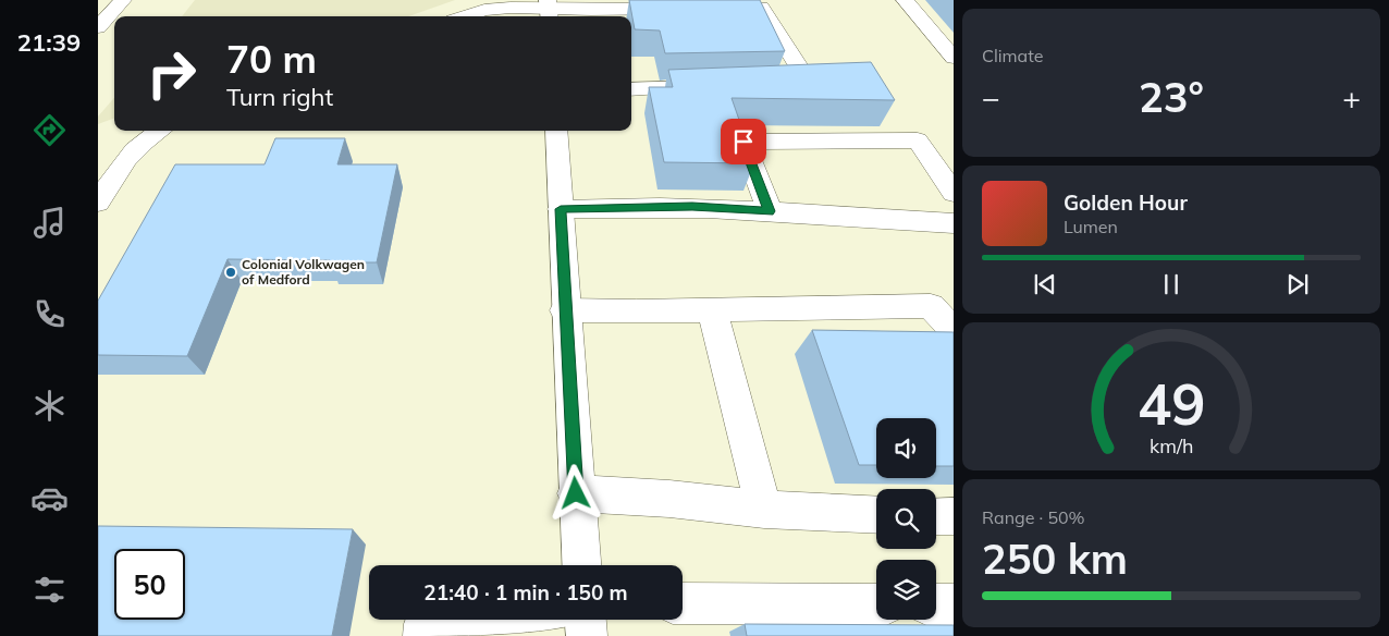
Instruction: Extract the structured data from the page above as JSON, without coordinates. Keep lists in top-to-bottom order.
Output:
{
  "places": ["Colonial Volkwagen of Medford"],
  "page": {
    "tabs": "21:39",
    "tile": [
      "Climate",
      ["Range · 50%", "250 km"]
    ],
    "turn": ["70 m", "Turn right"],
    "heat": ["−", "23°", "+"],
    "song": ["Golden Hour", "Lumen"],
    "limit": "50",
    "trip": "21:40 · 1 min · 150 m",
    "gauge": ["49", "km/h"]
  }
}
